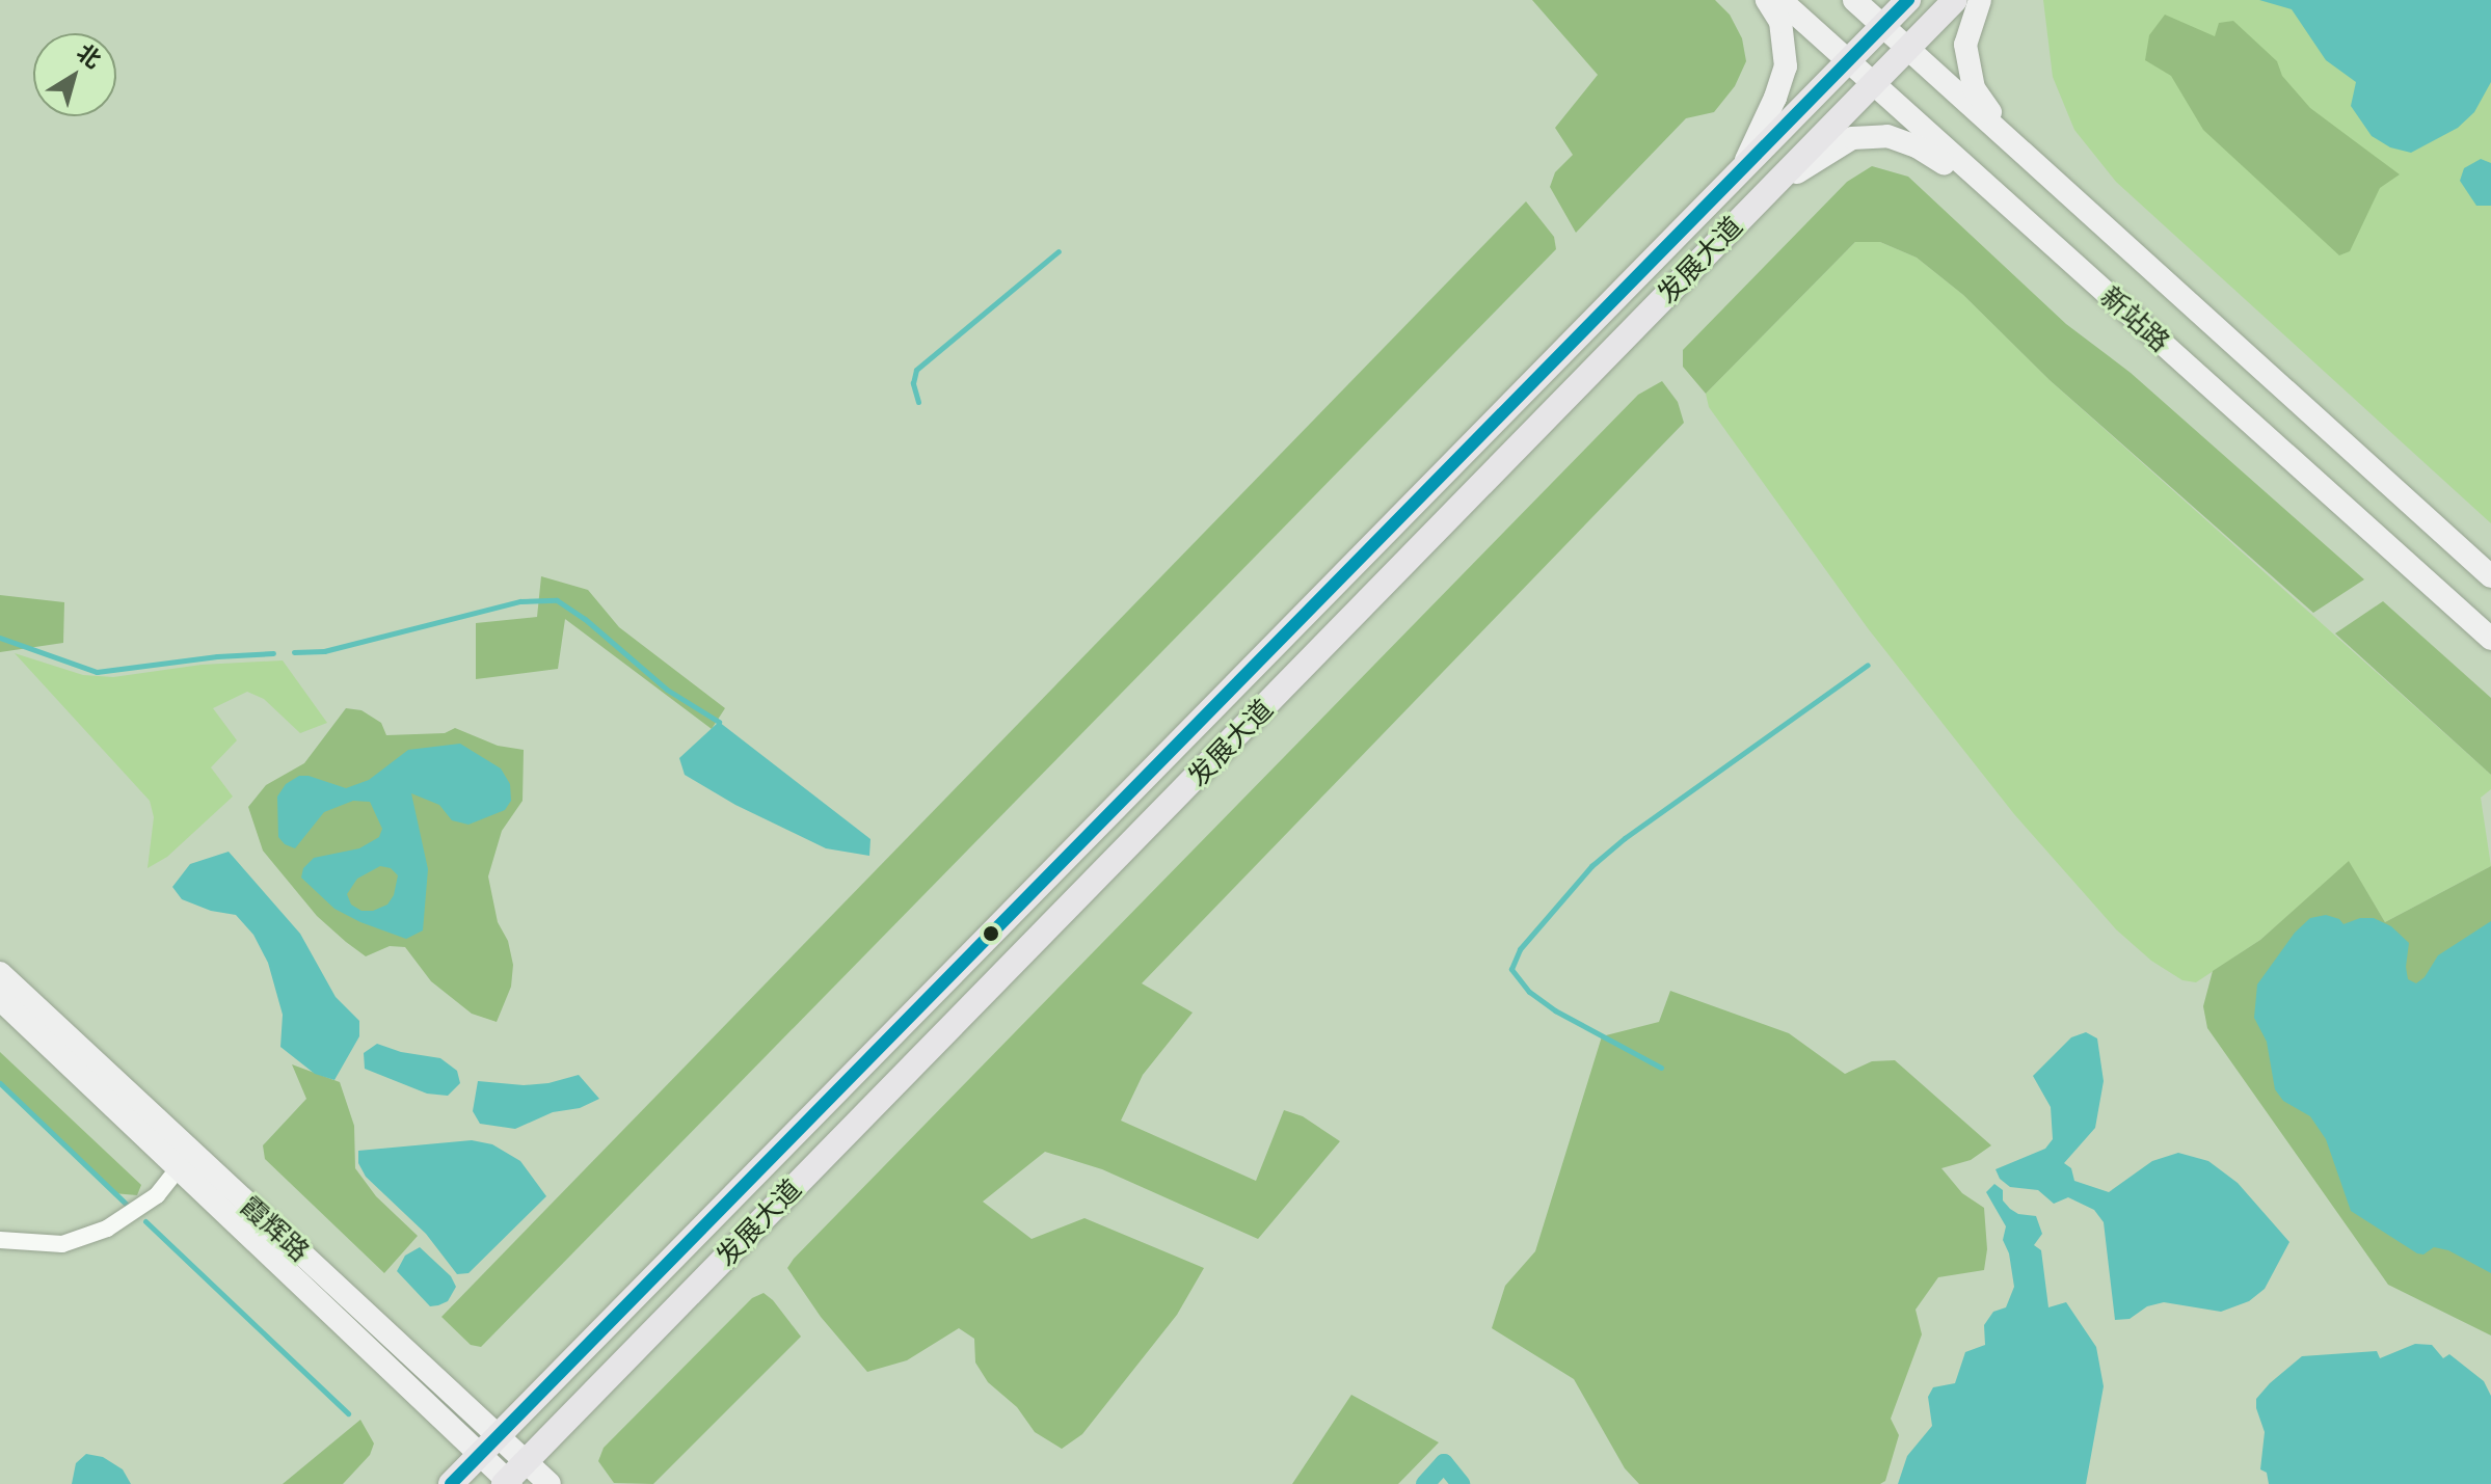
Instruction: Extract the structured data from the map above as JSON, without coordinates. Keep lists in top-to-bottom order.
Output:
{
  "streets": {
    "main road": ["发展大道"],
    "street": ["新站路", "霞辉路"]
  },
  "crossings": [
    ["发展大道", "新站路"],
    ["发展大道", "霞辉路"]
  ],
  "north": "top right"
}
